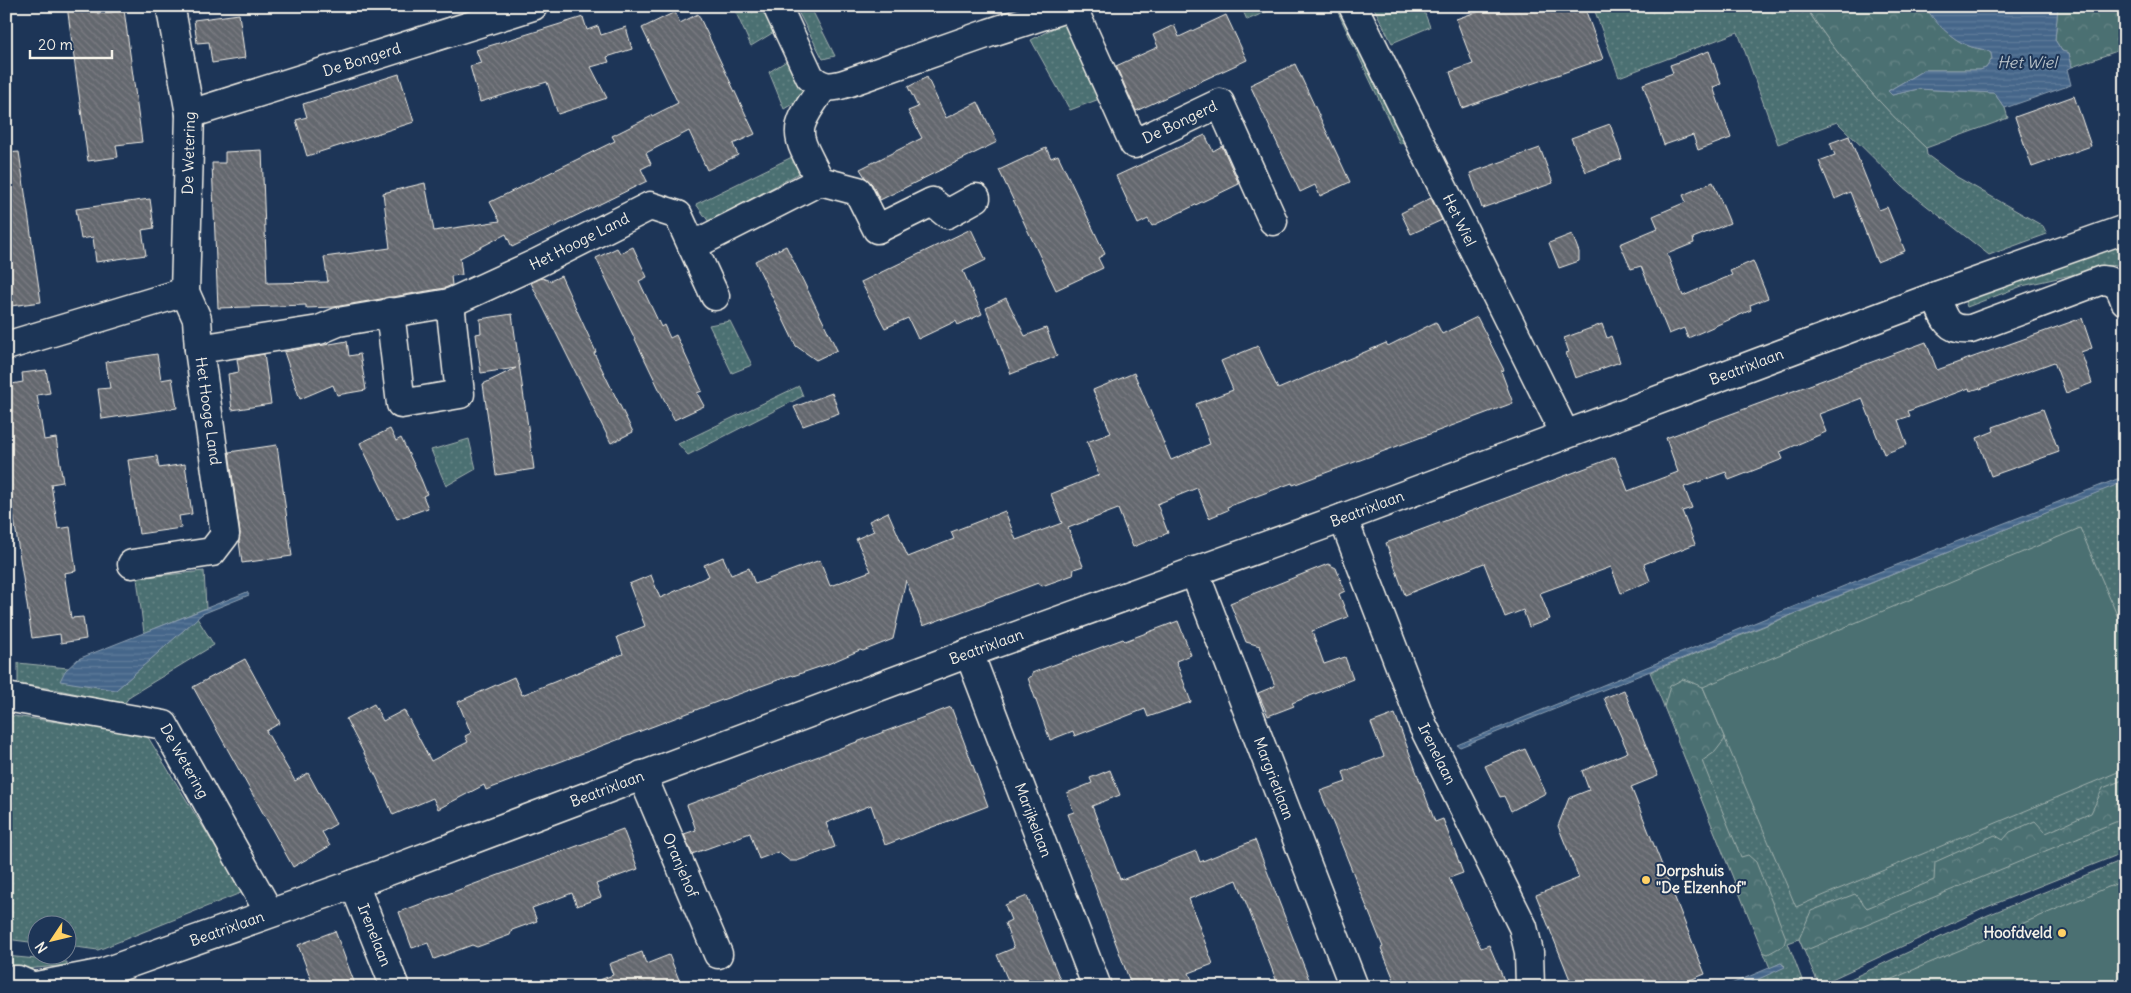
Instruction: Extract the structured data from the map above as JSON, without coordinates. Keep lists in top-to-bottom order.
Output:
{
  "streets": {
    "street": [
      "De Bongerd",
      "De Wetering",
      "Het Wiel",
      "Het Hooge Land",
      "Beatrixlaan",
      "Irenelaan",
      "Margrietlaan",
      "Marijkelaan",
      "Oranjehof"
    ]
  },
  "crossings": [
    ["De Bongerd", "De Wetering"],
    ["De Wetering", "Het Hooge Land"],
    ["De Wetering", "Beatrixlaan"],
    ["Het Wiel", "Beatrixlaan"],
    ["Beatrixlaan", "Irenelaan"],
    ["Beatrixlaan", "Margrietlaan"],
    ["Beatrixlaan", "Marijkelaan"],
    ["Beatrixlaan", "Oranjehof"]
  ],
  "water": ["Het Wiel"],
  "places": ["Dorpshuis \"De Elzenhof\"", "Hoofdveld"],
  "scale_bar": "20 m",
  "north": "bottom left"
}
